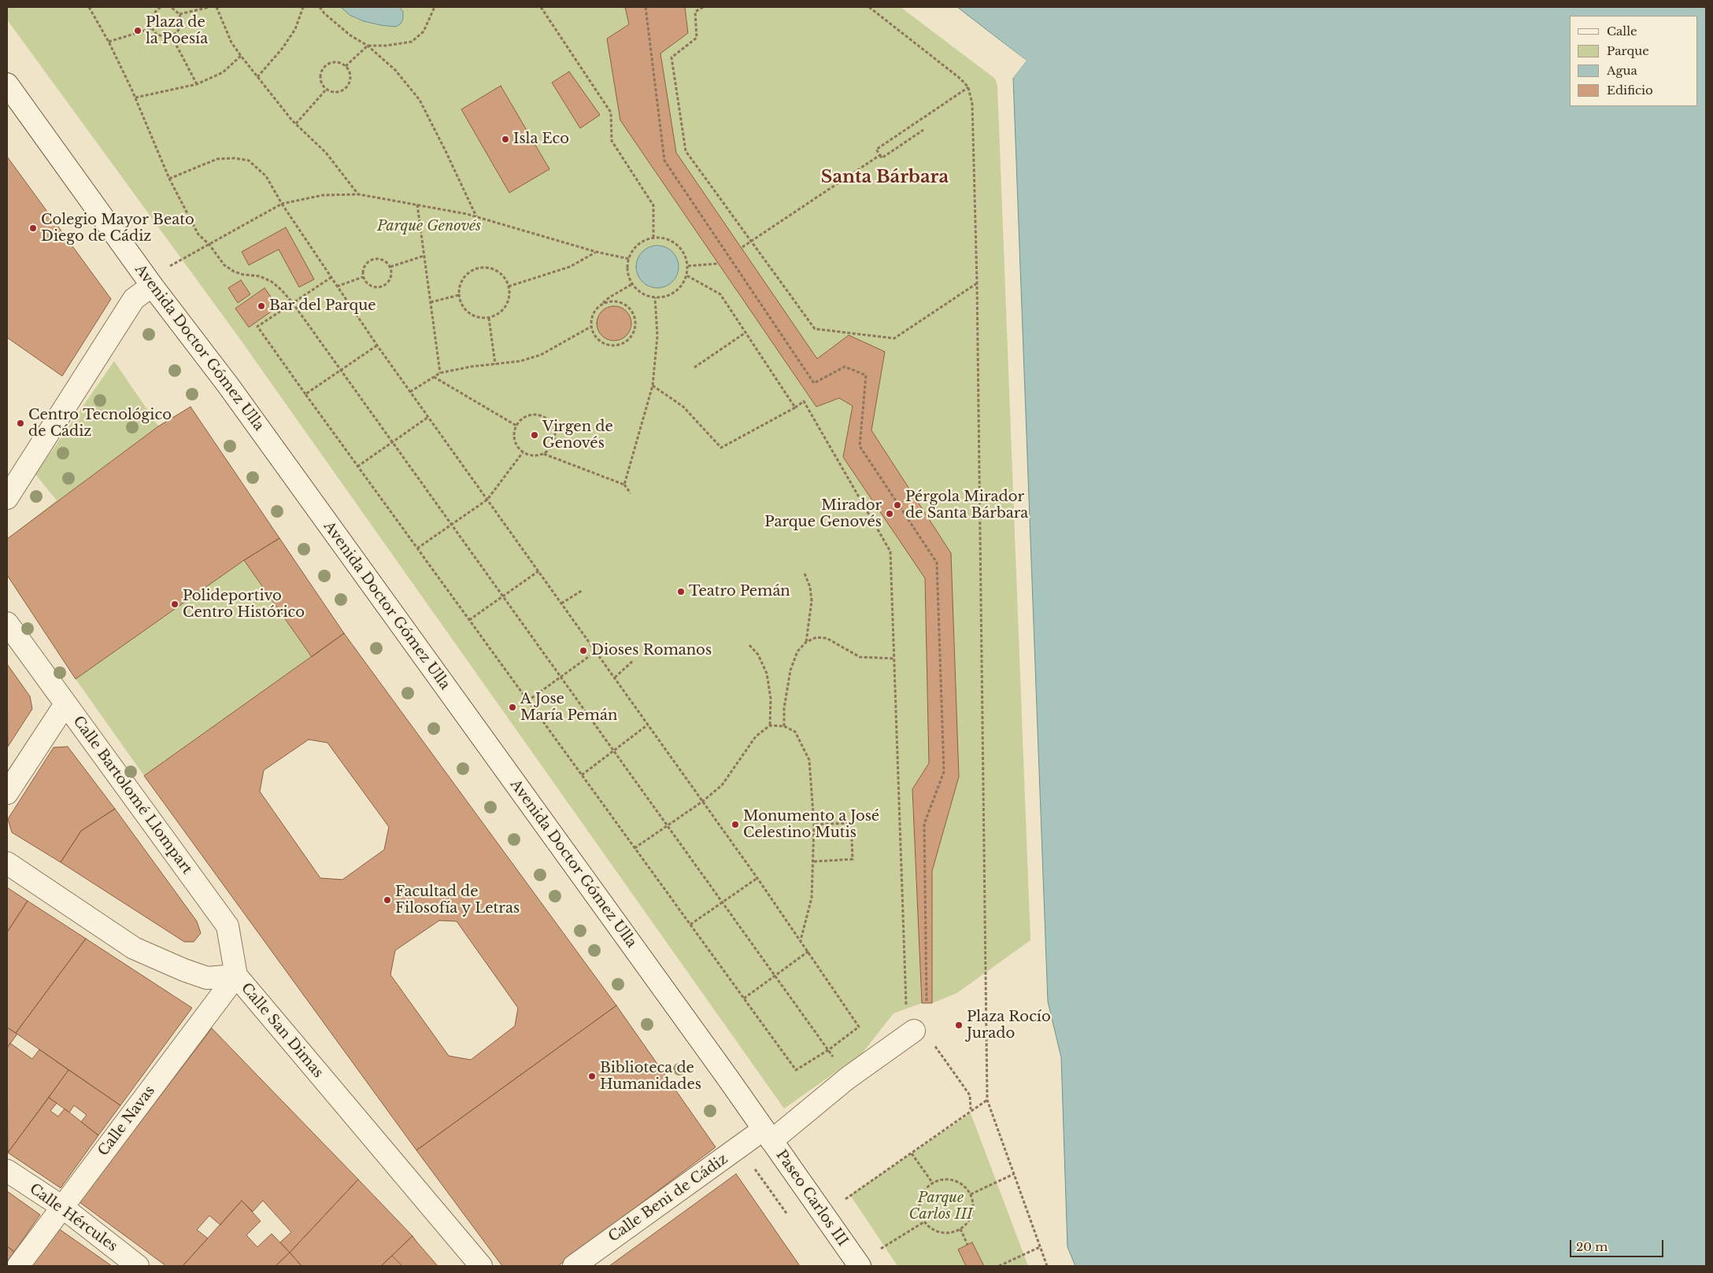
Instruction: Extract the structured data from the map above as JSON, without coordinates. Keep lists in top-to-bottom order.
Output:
{
  "streets": {
    "street": [
      "Avenida Doctor Gómez Ulla",
      "Calle Bartolomé Llompart",
      "Calle San Dimas",
      "Calle Navas",
      "Calle Beni de Cádiz",
      "Paseo Carlos III",
      "Calle Hércules"
    ]
  },
  "crossings": [
    ["Avenida Doctor Gómez Ulla", "Calle Beni de Cádiz"],
    ["Avenida Doctor Gómez Ulla", "Paseo Carlos III"],
    ["Calle Bartolomé Llompart", "Calle San Dimas"],
    ["Calle Bartolomé Llompart", "Calle Navas"],
    ["Calle San Dimas", "Calle Navas"],
    ["Calle Navas", "Calle Hércules"],
    ["Calle Beni de Cádiz", "Paseo Carlos III"]
  ],
  "districts": ["Santa Bárbara"],
  "parks": ["Parque Genovés", "Parque Carlos III"],
  "places": [
    "Plaza de la Poesía",
    "Isla Eco",
    "Colegio Mayor Beato Diego de Cádiz",
    "Bar del Parque",
    "Centro Tecnológico de Cádiz",
    "Virgen de Genovés",
    "Pérgola Mirador de Santa Bárbara",
    "Mirador Parque Genovés",
    "Teatro Pemán",
    "Polideportivo Centro Histórico",
    "Dioses Romanos",
    "A Jose María Pemán",
    "Monumento a José Celestino Mutis",
    "Facultad de Filosofía y Letras",
    "Plaza Rocío Jurado",
    "Biblioteca de Humanidades"
  ],
  "legend": [
    "Calle",
    "Parque",
    "Agua",
    "Edificio"
  ],
  "scale_bar": "20 m"
}
